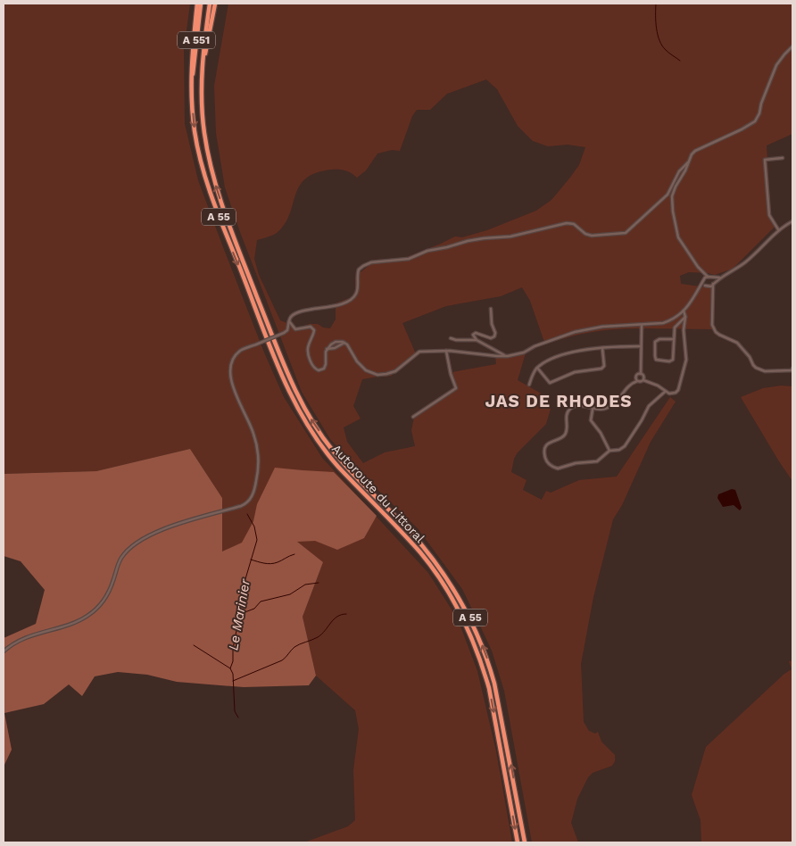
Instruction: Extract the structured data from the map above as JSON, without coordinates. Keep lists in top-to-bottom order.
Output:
{
  "streets": {
    "highway": ["A 551", "A 55", "Autoroute du Littoral"]
  },
  "crossings": [
    ["A 551", "Autoroute du Littoral"]
  ],
  "districts": ["JAS DE RHODES"],
  "water": ["Le Marinier"]
}
